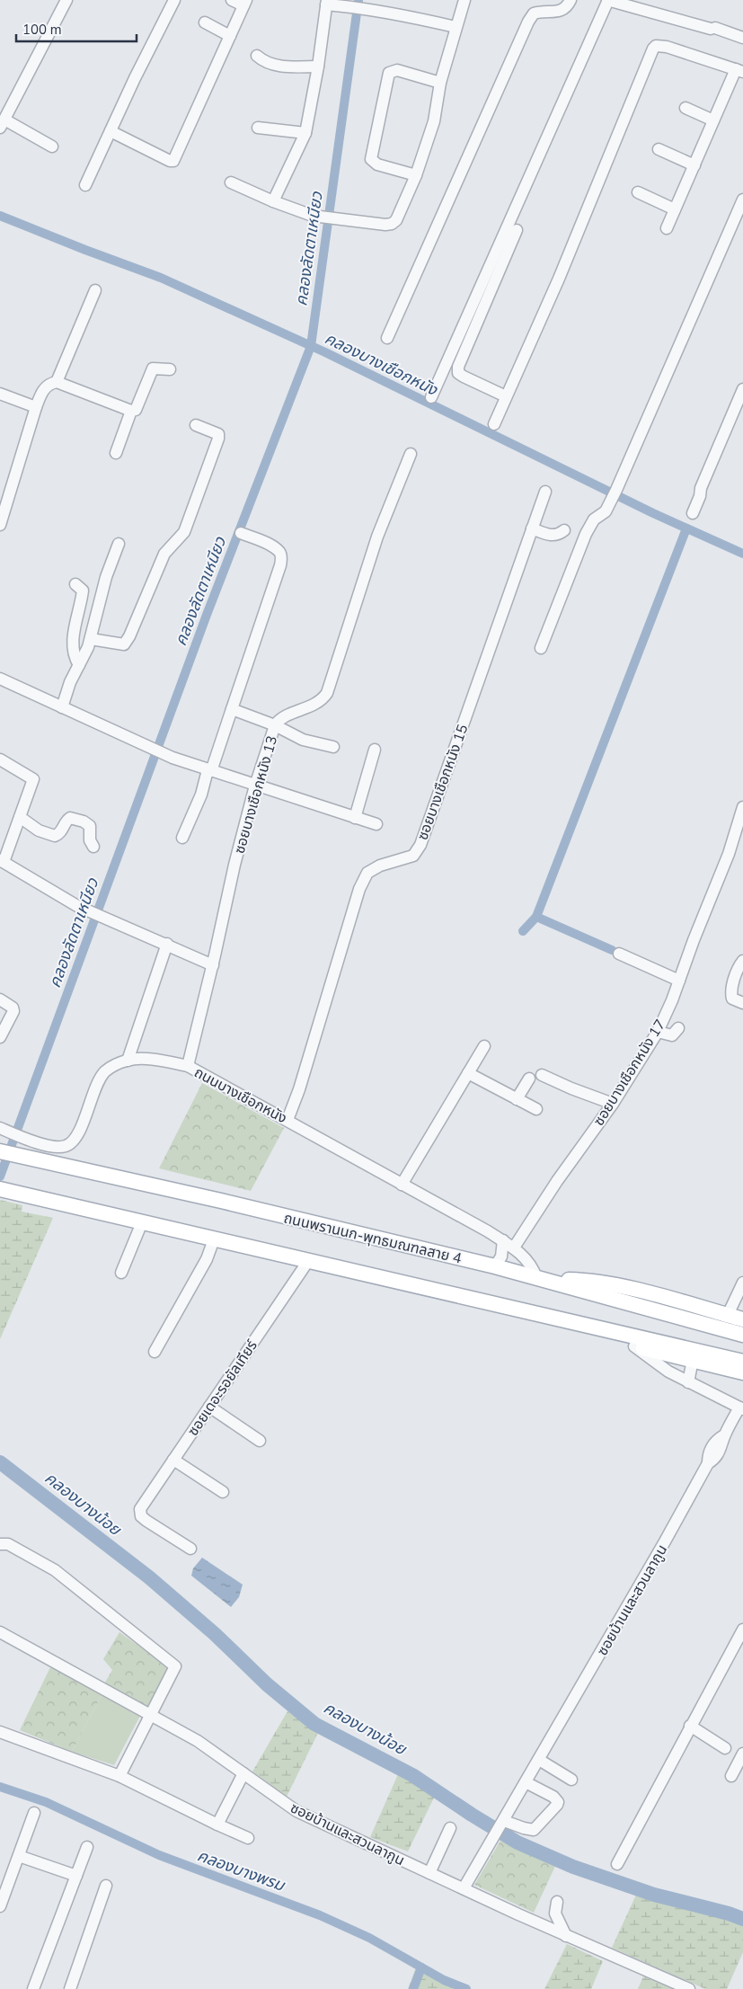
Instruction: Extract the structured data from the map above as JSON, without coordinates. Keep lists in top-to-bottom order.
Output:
{
  "streets": {
    "main road": ["ถนนพรานนก-พุทธมณฑลสาย 4"],
    "street": [
      "ซอยบางเชือกหนัง 15",
      "ซอยบางเชือกหนัง 13",
      "ซอยบางเชือกหนัง 17",
      "ถนนบางเชือกหนัง",
      "ซอยเดอะรอยัลเทียร์",
      "ซอยบ้านและสวนลากูน"
    ]
  },
  "crossings": [
    ["ซอยบางเชือกหนัง 15", "ถนนบางเชือกหนัง"],
    ["ซอยบางเชือกหนัง 13", "ถนนบางเชือกหนัง"],
    ["ซอยบางเชือกหนัง 17", "ถนนบางเชือกหนัง"],
    ["ถนนบางเชือกหนัง", "ถนนพรานนก-พุทธมณฑลสาย 4"]
  ],
  "water": [
    "คลองลัดตาเหนียว",
    "คลองบางเชือกหนัง",
    "คลองบางน้อย",
    "คลองบางพรม"
  ],
  "scale_bar": "100 m"
}
